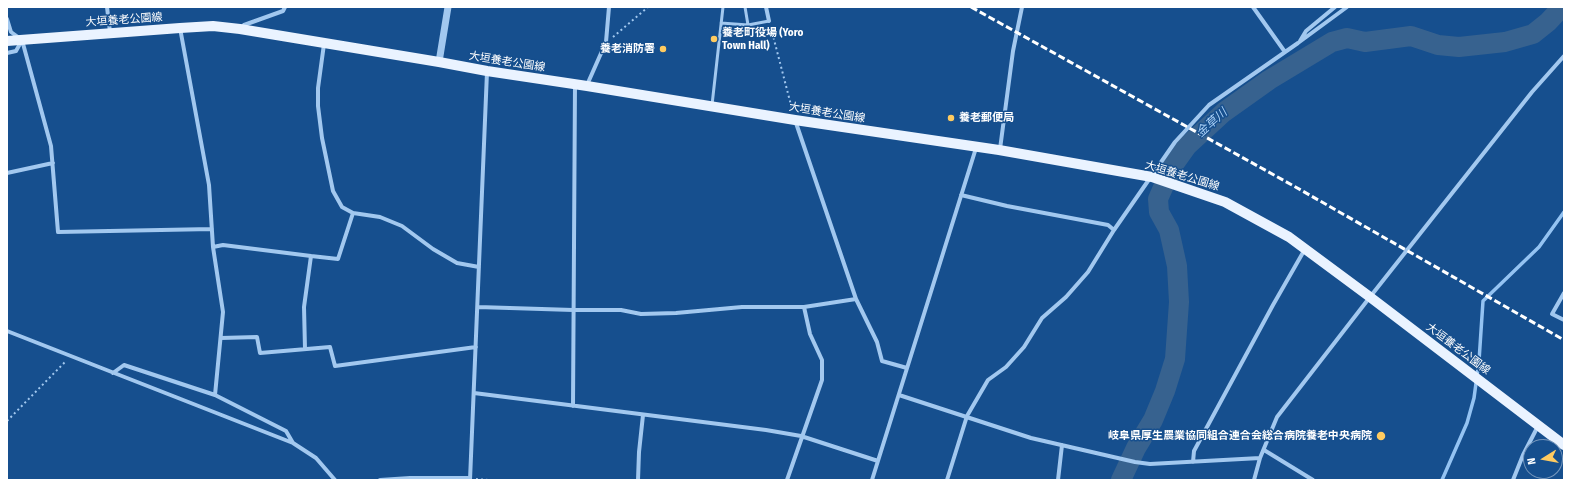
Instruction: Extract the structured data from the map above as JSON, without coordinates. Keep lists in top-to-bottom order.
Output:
{
  "streets": {
    "main road": ["大垣養老公園線"]
  },
  "water": ["金草川"],
  "places": [
    "養老町役場 (Yoro Town Hall)",
    "養老消防署",
    "養老郵便局",
    "岐阜県厚生農業協同組合連合会総合病院養老中央病院"
  ],
  "north": "left"
}
